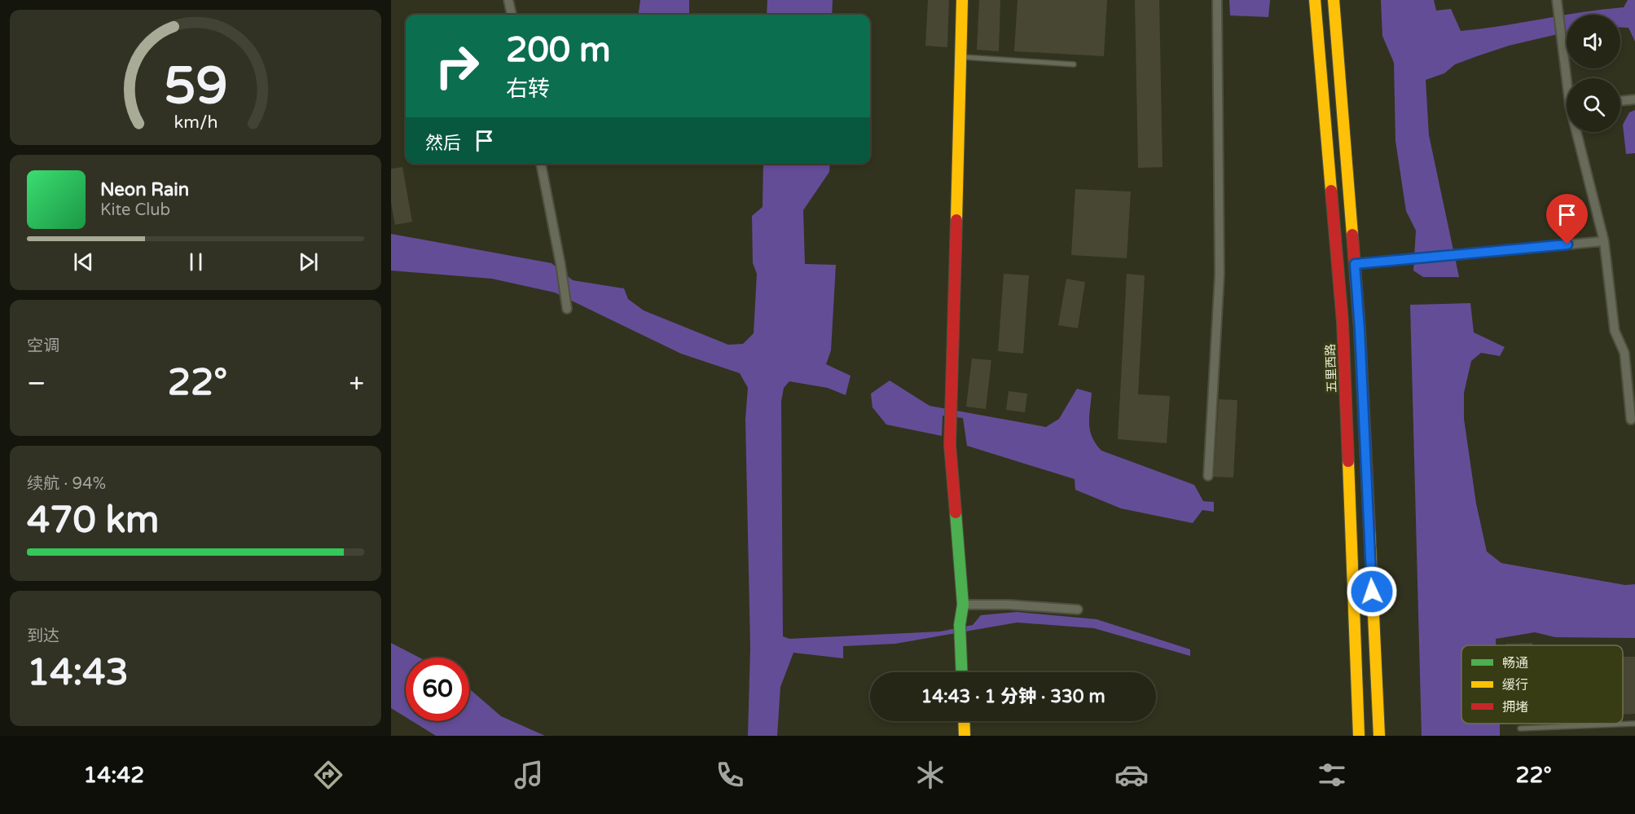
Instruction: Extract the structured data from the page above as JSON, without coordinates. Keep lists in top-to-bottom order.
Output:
{
  "streets": {
    "main road": ["五里西路"]
  },
  "legend": ["畅通", "缓行", "拥堵"],
  "page": {
    "turn": ["200 m", "右转"],
    "then": "然后",
    "song": ["Neon Rain", "Kite Club"],
    "tile": [
      "空调",
      ["续航 · 94%", "470 km"],
      ["到达", "14:43"]
    ],
    "heat": ["−", "22°", "+"],
    "limit": "60",
    "trip": "14:43 · 1 分钟 · 330 m",
    "tabs": ["14:42", "22°"],
    "gauge": ["59", "km/h"]
  }
}
